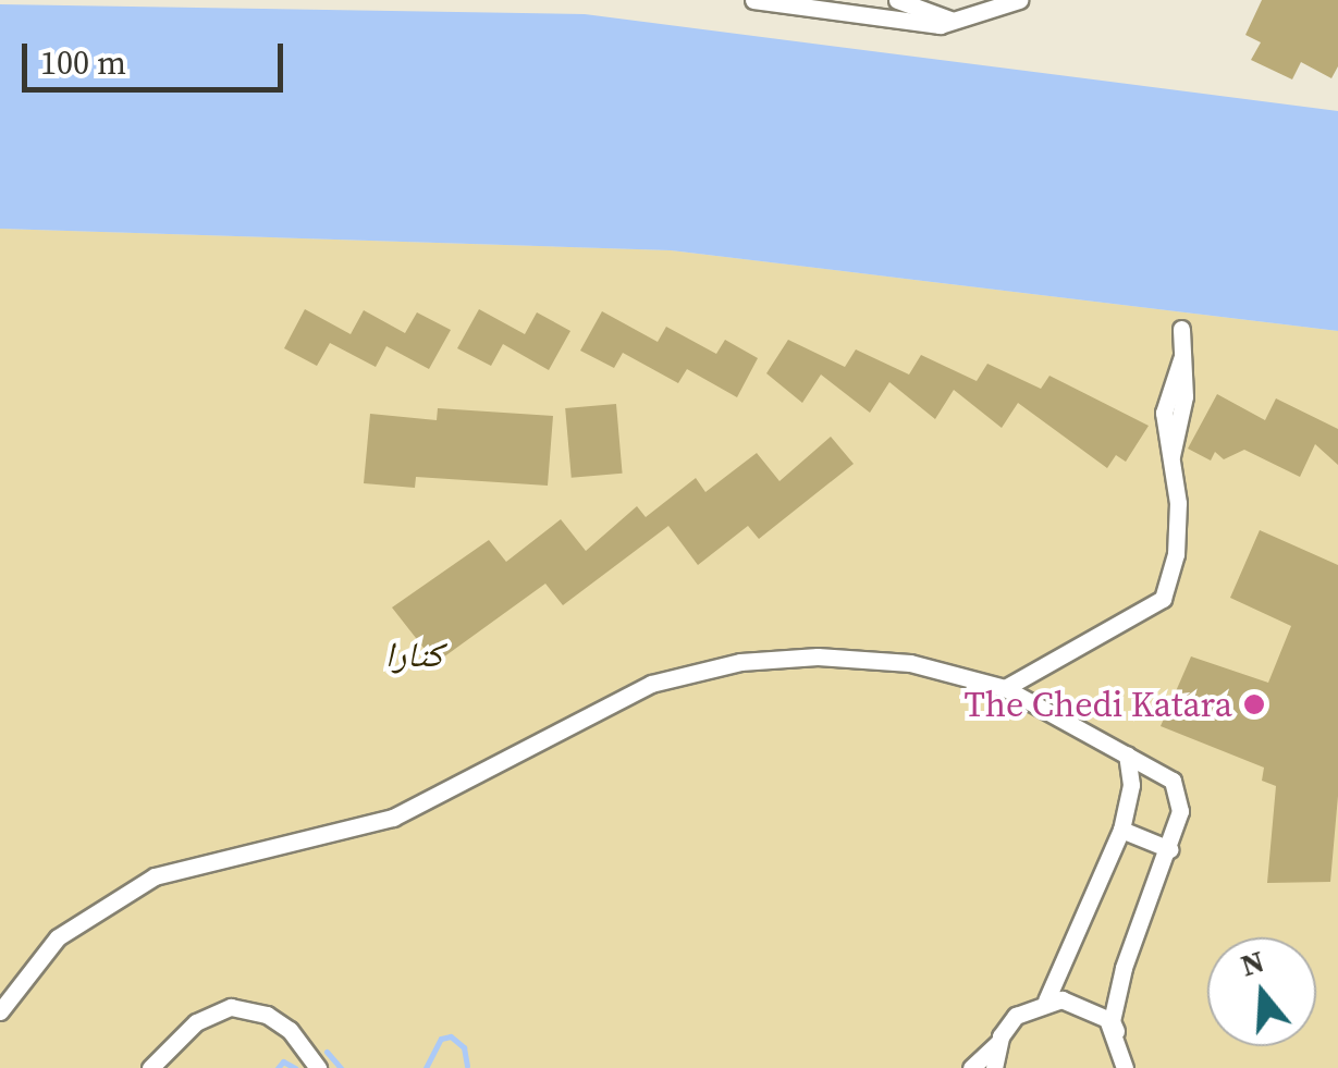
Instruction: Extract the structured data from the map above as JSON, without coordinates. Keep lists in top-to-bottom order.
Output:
{
  "parks": ["كتارا"],
  "places": ["The Chedi Katara"],
  "scale_bar": "100 m",
  "north": "top"
}
